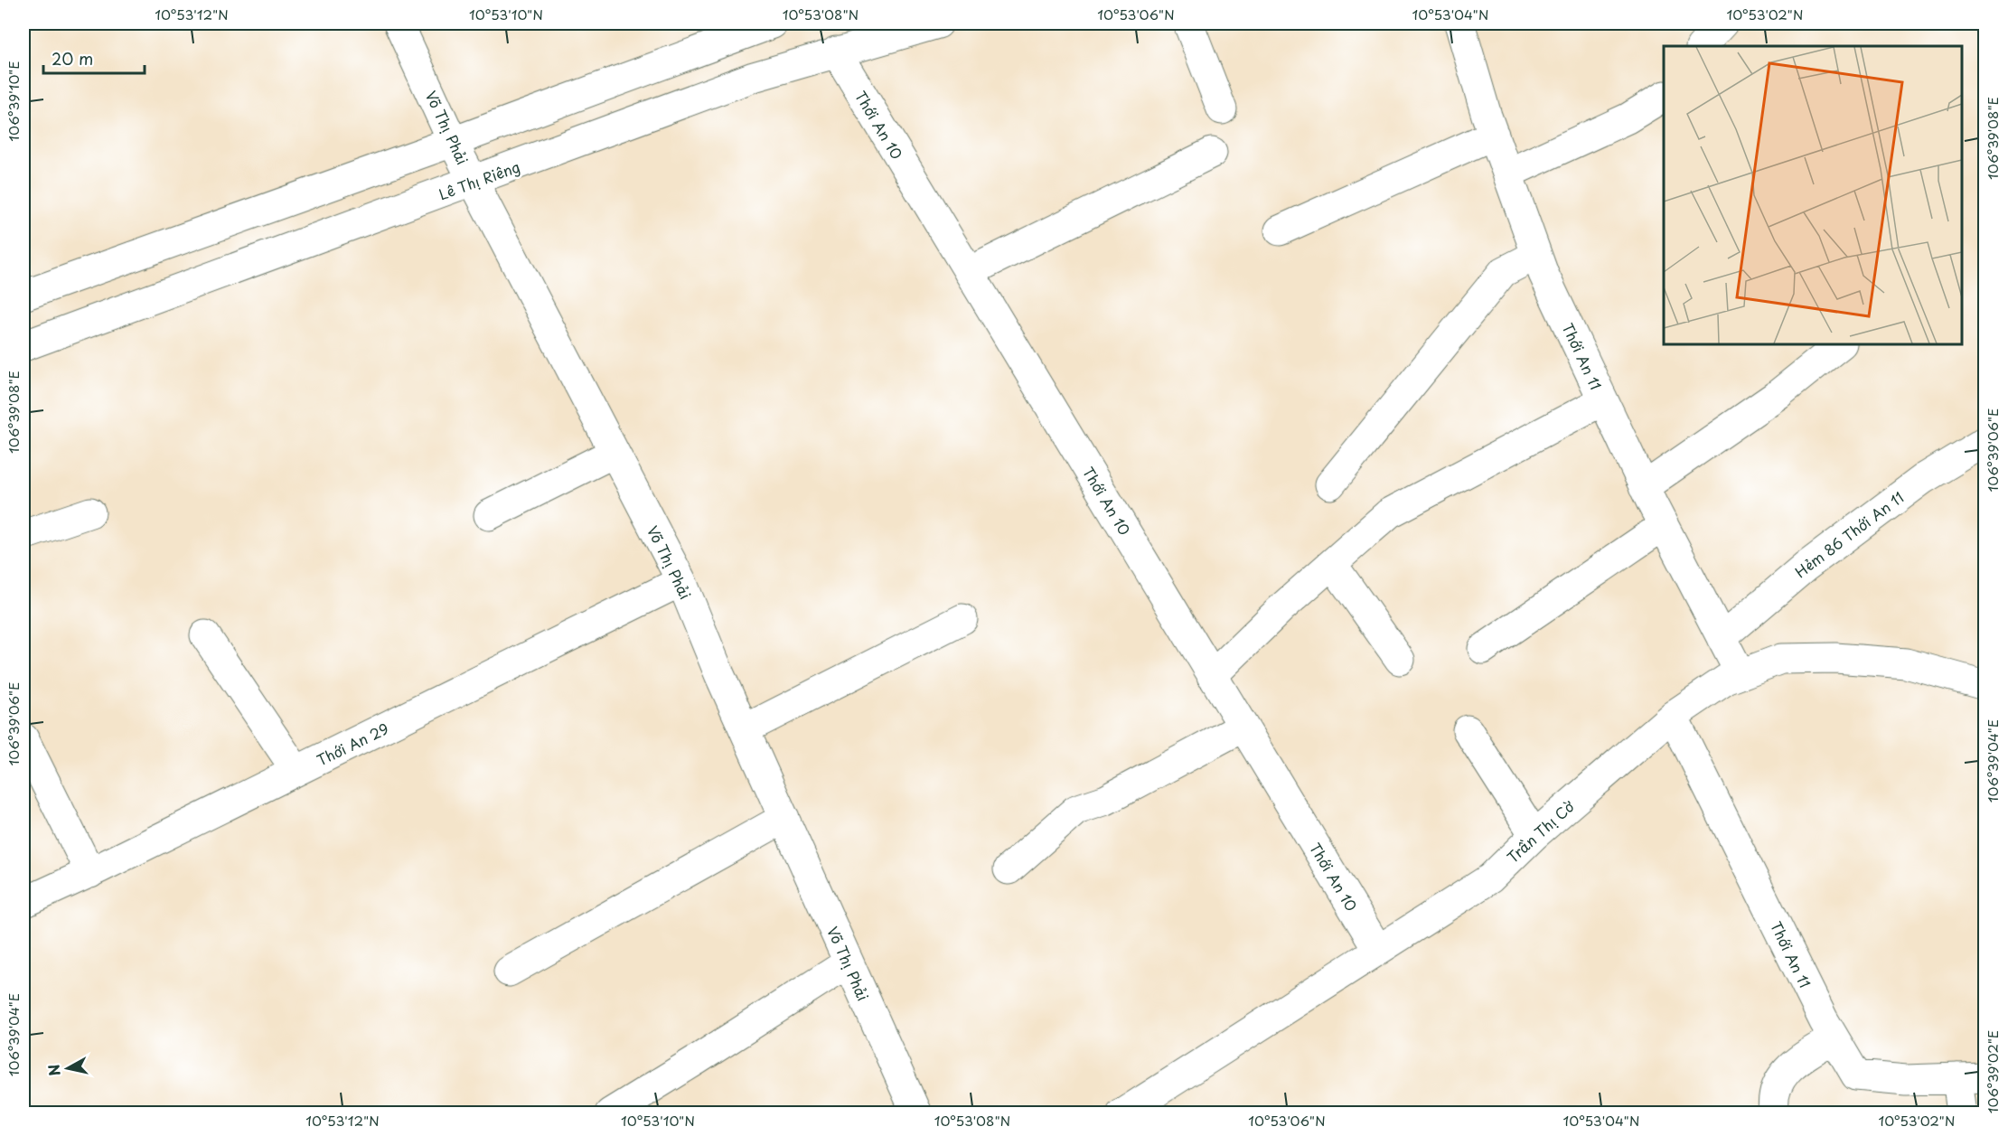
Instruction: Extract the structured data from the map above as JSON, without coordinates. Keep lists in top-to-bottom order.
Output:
{
  "streets": {
    "street": [
      "Thới An 10",
      "Võ Thị Phải",
      "Lê Thị Riêng",
      "Thới An 11",
      "Hẻm 86 Thới An 11",
      "Thới An 29",
      "Trần Thị Cờ"
    ]
  },
  "crossings": [
    ["Thới An 10", "Lê Thị Riêng"],
    ["Thới An 10", "Trần Thị Cờ"],
    ["Võ Thị Phải", "Lê Thị Riêng"],
    ["Võ Thị Phải", "Thới An 29"],
    ["Thới An 11", "Hẻm 86 Thới An 11"],
    ["Thới An 11", "Trần Thị Cờ"]
  ],
  "scale_bar": "20 m",
  "north": "left",
  "coordinates": [
    "10°53'12\"N",
    "10°53'10\"N",
    "10°53'08\"N",
    "10°53'06\"N",
    "10°53'04\"N",
    "10°53'02\"N",
    "106°39'10\"E",
    "106°39'08\"E",
    "106°39'06\"E",
    "106°39'04\"E",
    "106°39'02\"E"
  ]
}
